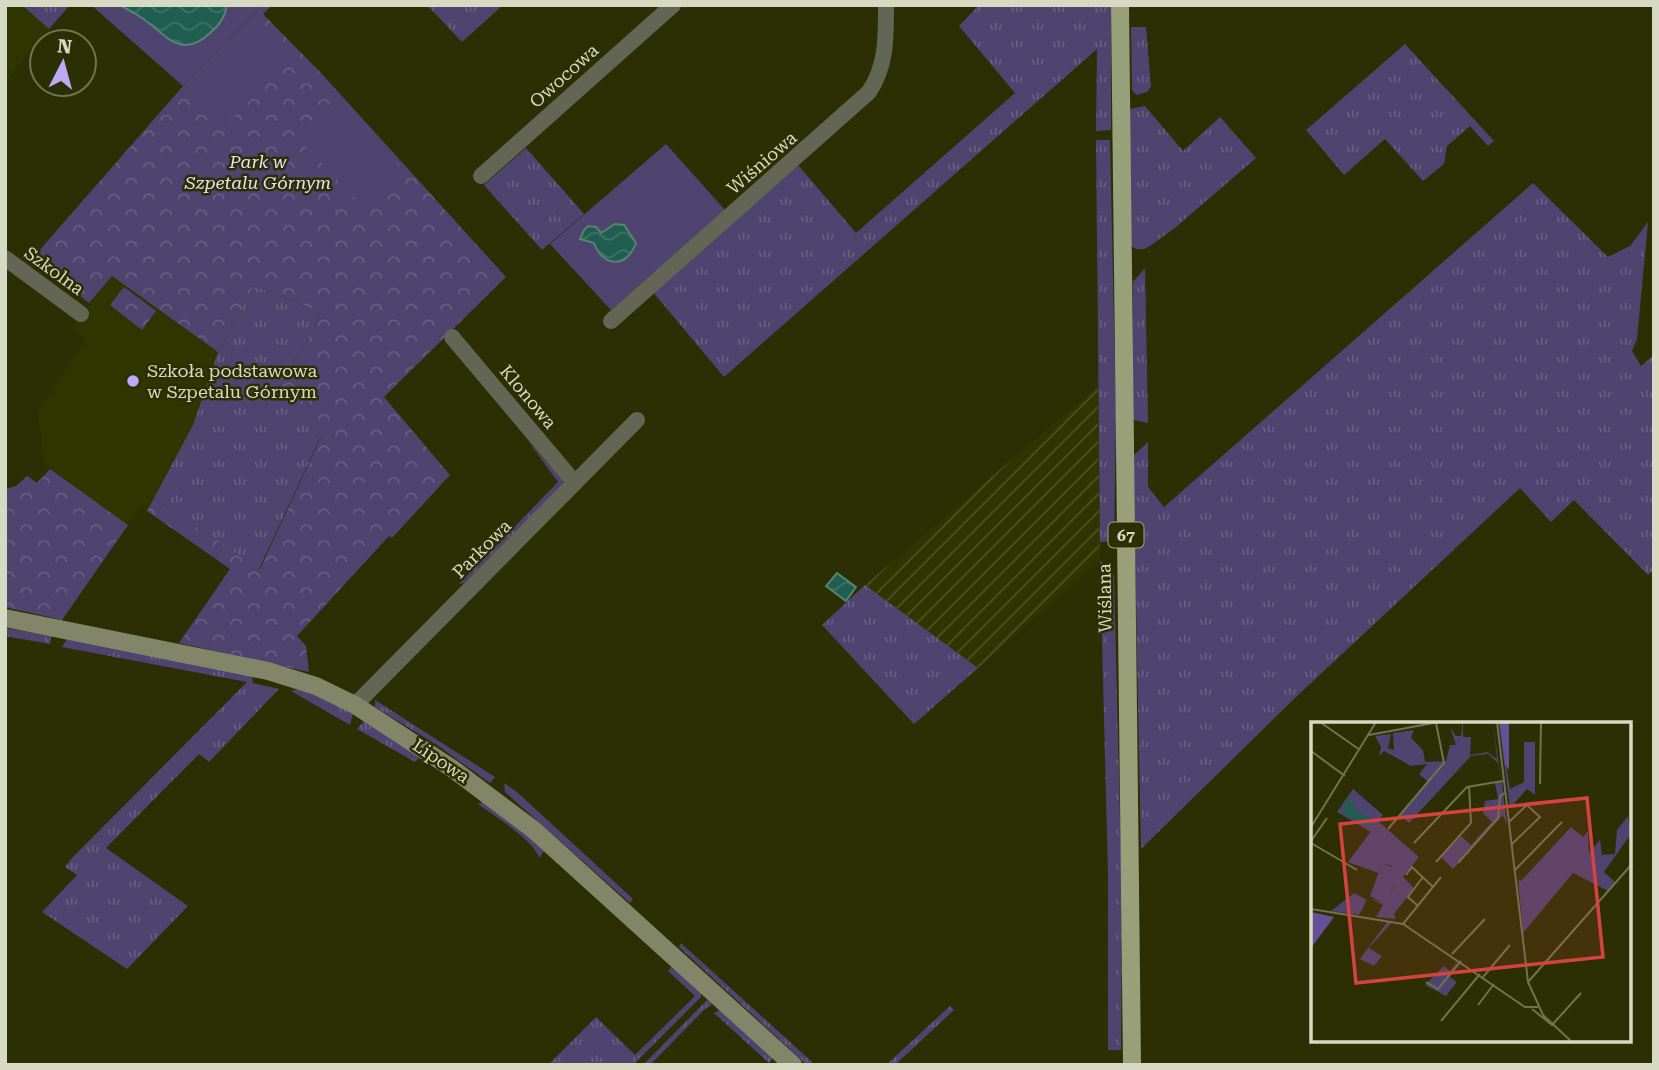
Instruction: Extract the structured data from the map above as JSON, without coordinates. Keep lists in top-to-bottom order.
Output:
{
  "streets": {
    "main road": ["67", "Wiślana"],
    "street": [
      "Owocowa",
      "Wiśniowa",
      "Szkolna",
      "Klonowa",
      "Parkowa",
      "Lipowa"
    ]
  },
  "crossings": [
    ["Klonowa", "Parkowa"],
    ["Parkowa", "Lipowa"]
  ],
  "parks": ["Park w Szpetalu Górnym"],
  "places": ["Szkoła podstawowa w Szpetalu Górnym"],
  "north": "top"
}
